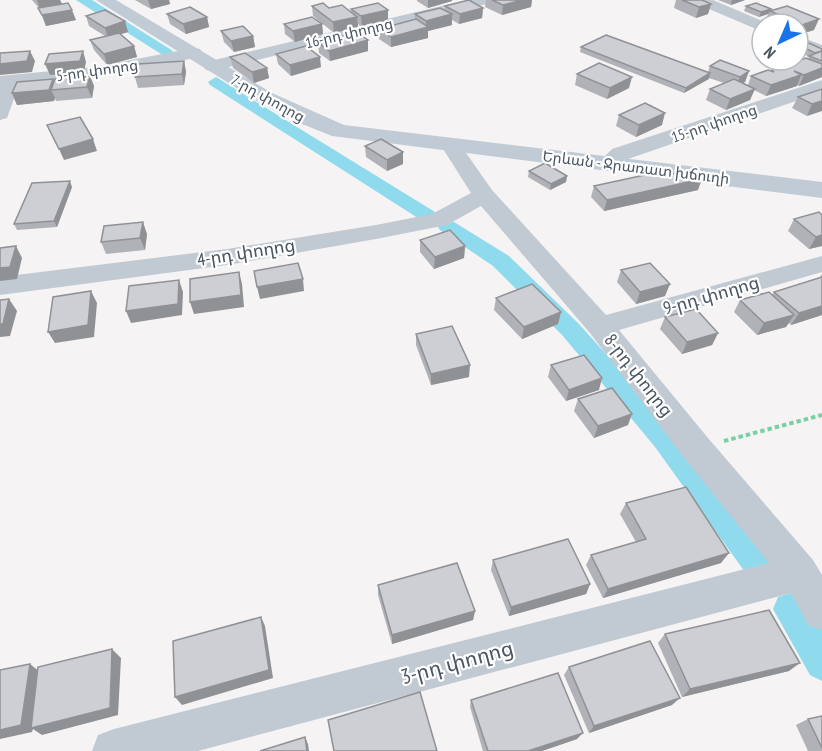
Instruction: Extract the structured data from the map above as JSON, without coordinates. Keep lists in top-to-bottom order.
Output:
{
  "streets": {
    "main road": ["7-րդ փողոց", "Երևան - Ջրառատ խճուղի"],
    "street": [
      "16-րդ փողոց",
      "5-րդ փողոց",
      "15-րդ փողոց",
      "4-րդ փողոց",
      "9-րդ փողոց",
      "8-րդ փողոց",
      "3-րդ փողոց"
    ]
  },
  "crossings": [
    ["16-րդ փողոց", "7-րդ փողոց"],
    ["5-րդ փողոց", "7-րդ փողոց"],
    ["7-րդ փողոց", "Երևան - Ջրառատ խճուղի"],
    ["7-րդ փողոց", "8-րդ փողոց"],
    ["15-րդ փողոց", "Երևան - Ջրառատ խճուղի"],
    ["Երևան - Ջրառատ խճուղի", "8-րդ փողոց"],
    ["4-րդ փողոց", "8-րդ փողոց"],
    ["9-րդ փողոց", "8-րդ փողոց"],
    ["8-րդ փողոց", "3-րդ փողոց"]
  ],
  "north": "bottom left"
}
